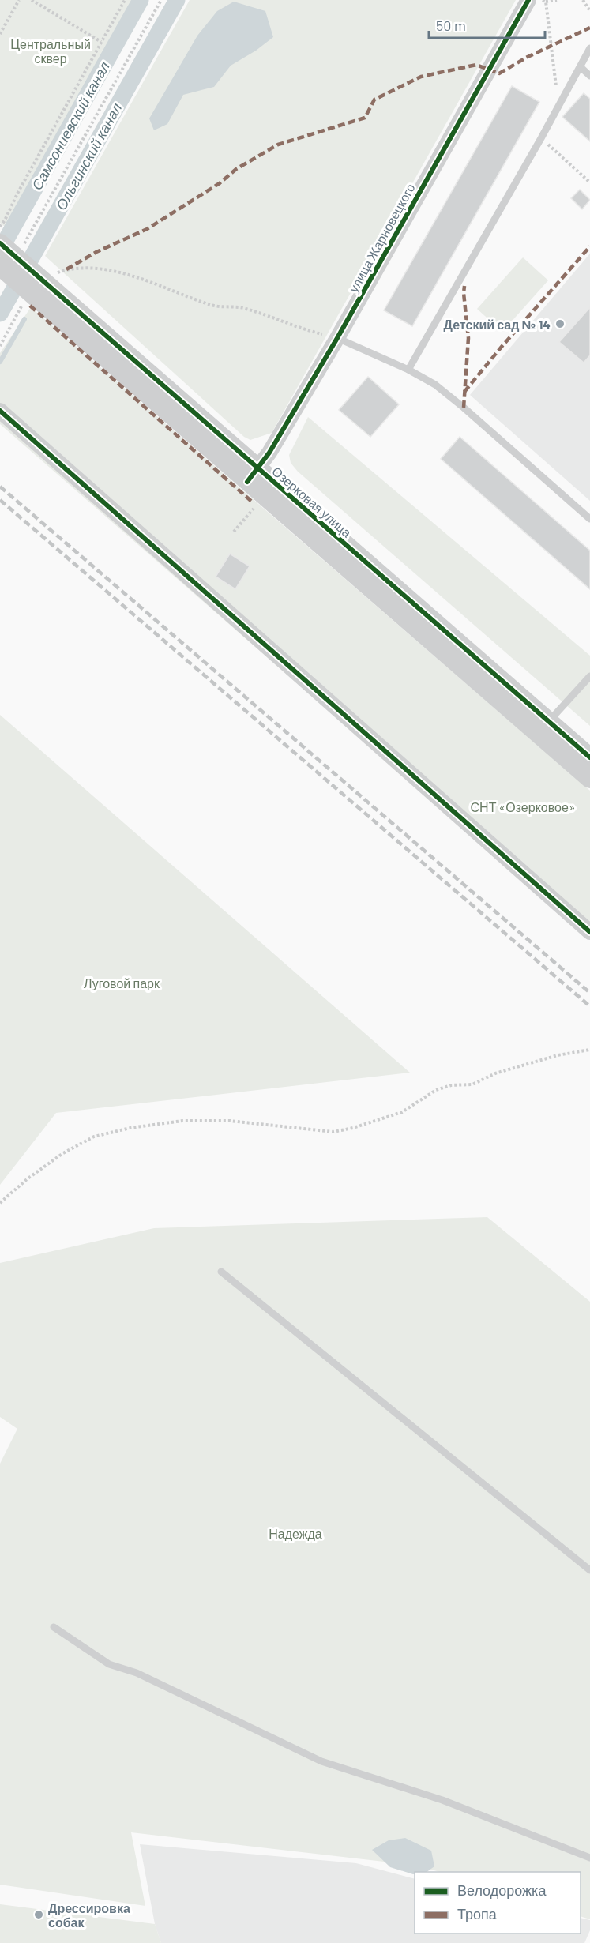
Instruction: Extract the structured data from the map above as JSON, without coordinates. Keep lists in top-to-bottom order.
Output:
{
  "streets": {
    "street": ["улица Жарновецкого"],
    "cycle path": ["Озерковая улица"]
  },
  "water": ["Самсониевский канал", "Ольгинский канал"],
  "parks": [
    "Центральный сквер",
    "СНТ «Озерковое»",
    "Луговой парк",
    "Надежда"
  ],
  "places": ["Детский сад № 14", "Дрессировка собак"],
  "legend": ["Велодорожка", "Тропа"],
  "scale_bar": "50 m"
}
